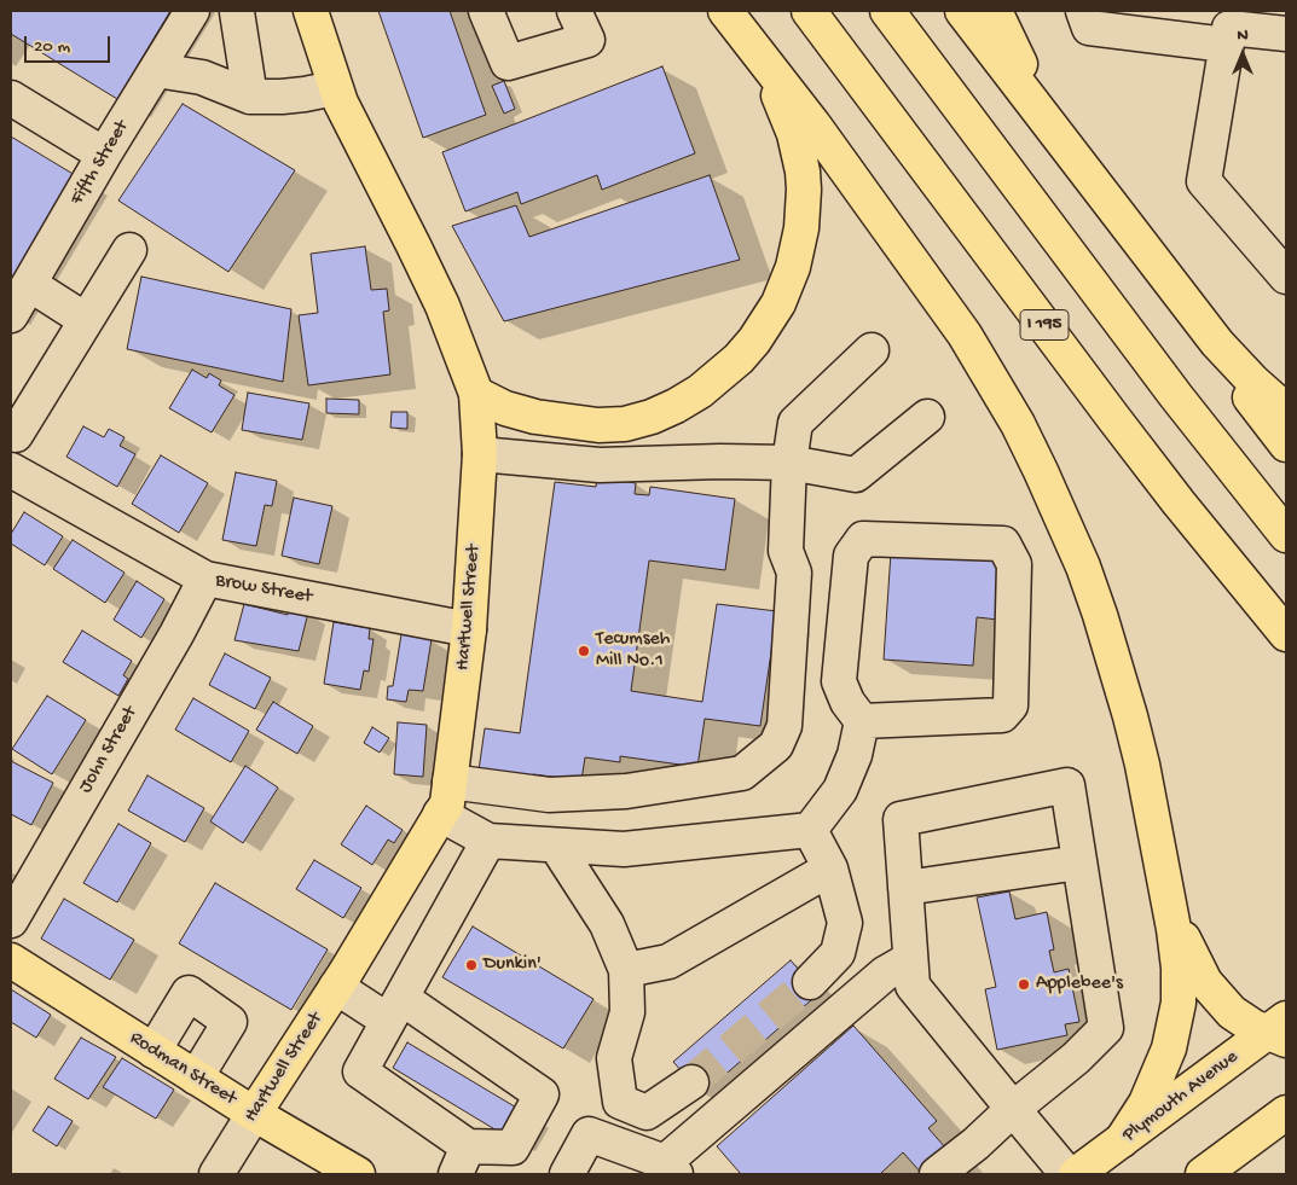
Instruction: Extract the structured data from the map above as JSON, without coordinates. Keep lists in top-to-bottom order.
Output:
{
  "streets": {
    "main road": [
      "I 195",
      "Hartwell Street",
      "Rodman Street",
      "Plymouth Avenue"
    ],
    "street": ["Fifth Street", "Brow Street", "John Street"]
  },
  "crossings": [
    ["Brow Street", "Hartwell Street"],
    ["Brow Street", "John Street"],
    ["Hartwell Street", "Rodman Street"]
  ],
  "places": ["Tecumseh Mill No.1", "Dunkin'", "Applebee's"],
  "scale_bar": "20 m",
  "north": "top"
}
